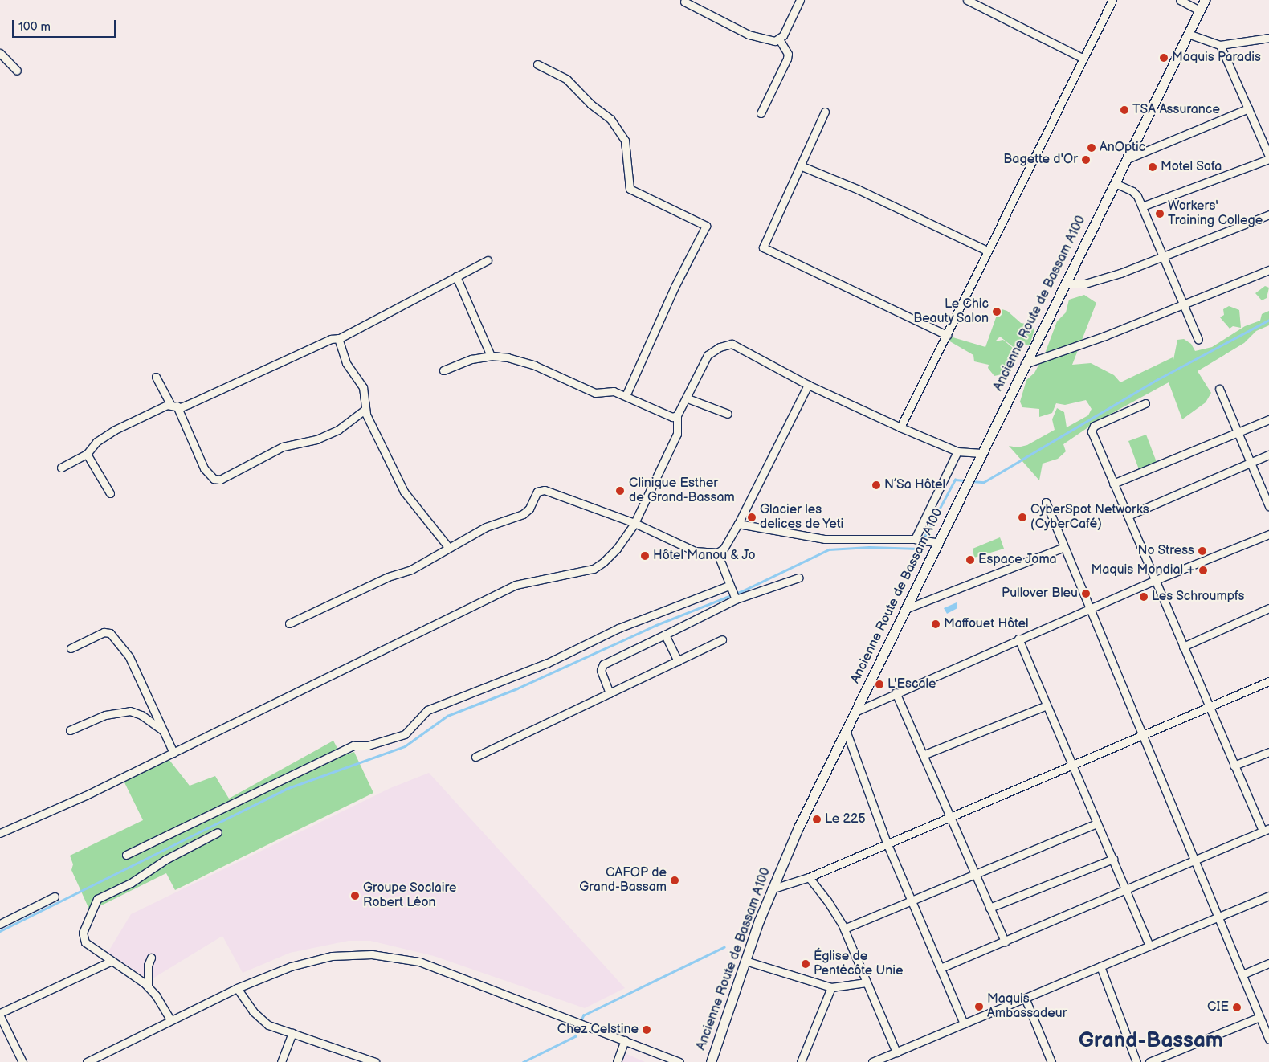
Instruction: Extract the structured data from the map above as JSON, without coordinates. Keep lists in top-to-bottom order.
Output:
{
  "streets": {
    "main road": ["Ancienne Route de Bassam A100"]
  },
  "districts": ["Grand-Bassam"],
  "places": [
    "Maquis Paradis",
    "TSA Assurance",
    "AnOptic",
    "Bagette d'Or",
    "Motel Sofa",
    "Workers' Training College",
    "Le Chic Beauty Salon",
    "N’Sa Hôtel",
    "Clinique Esther de Grand-Bassam",
    "Glacier les delices de Yeti",
    "CyberSpot Networks (CyberCafé)",
    "No Stress",
    "Hôtel Manou & Jo",
    "Espace Joma",
    "Maquis Mondial +",
    "Pullover Bleu",
    "Les Schroumpfs",
    "Maffouet Hôtel",
    "L'Escale",
    "Le 225",
    "CAFOP de Grand-Bassam",
    "Groupe Soclaire Robert Léon",
    "Église de Pentécôte Unie",
    "Maquis Ambassadeur",
    "CIE",
    "Chez Celstine"
  ],
  "scale_bar": "100 m"
}
